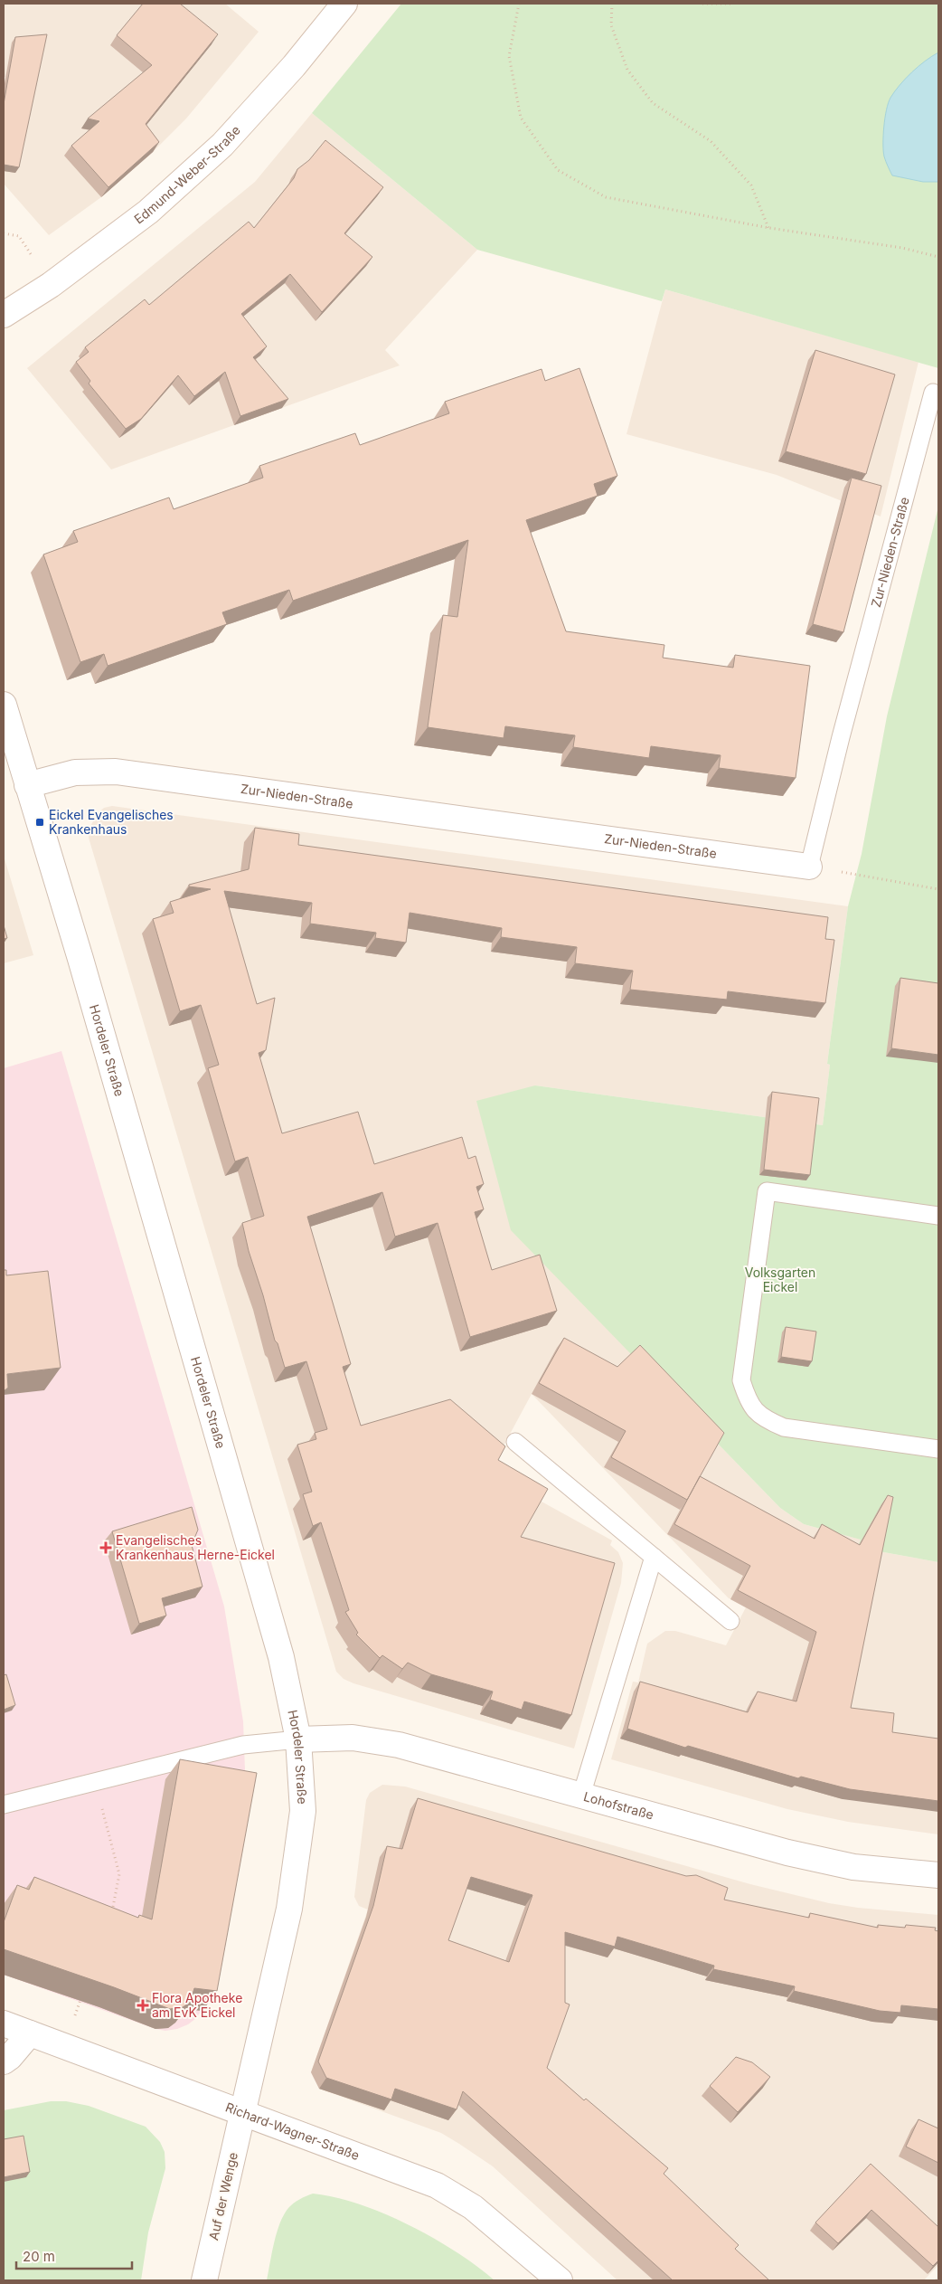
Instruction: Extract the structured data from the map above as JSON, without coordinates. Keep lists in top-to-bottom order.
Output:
{
  "streets": {
    "street": [
      "Edmund-Weber-Straße",
      "Zur-Nieden-Straße",
      "Hordeler Straße",
      "Lohofstraße",
      "Richard-Wagner-Straße",
      "Auf der Wenge"
    ]
  },
  "crossings": [
    ["Zur-Nieden-Straße", "Hordeler Straße"],
    ["Hordeler Straße", "Lohofstraße"],
    ["Hordeler Straße", "Richard-Wagner-Straße"],
    ["Hordeler Straße", "Auf der Wenge"],
    ["Richard-Wagner-Straße", "Auf der Wenge"]
  ],
  "parks": ["Volksgarten Eickel"],
  "places": {
    "transit": ["Eickel Evangelisches Krankenhaus"],
    "health": ["Evangelisches Krankenhaus Herne-Eickel", "Flora Apotheke am EvK Eickel"]
  },
  "scale_bar": "20 m"
}
